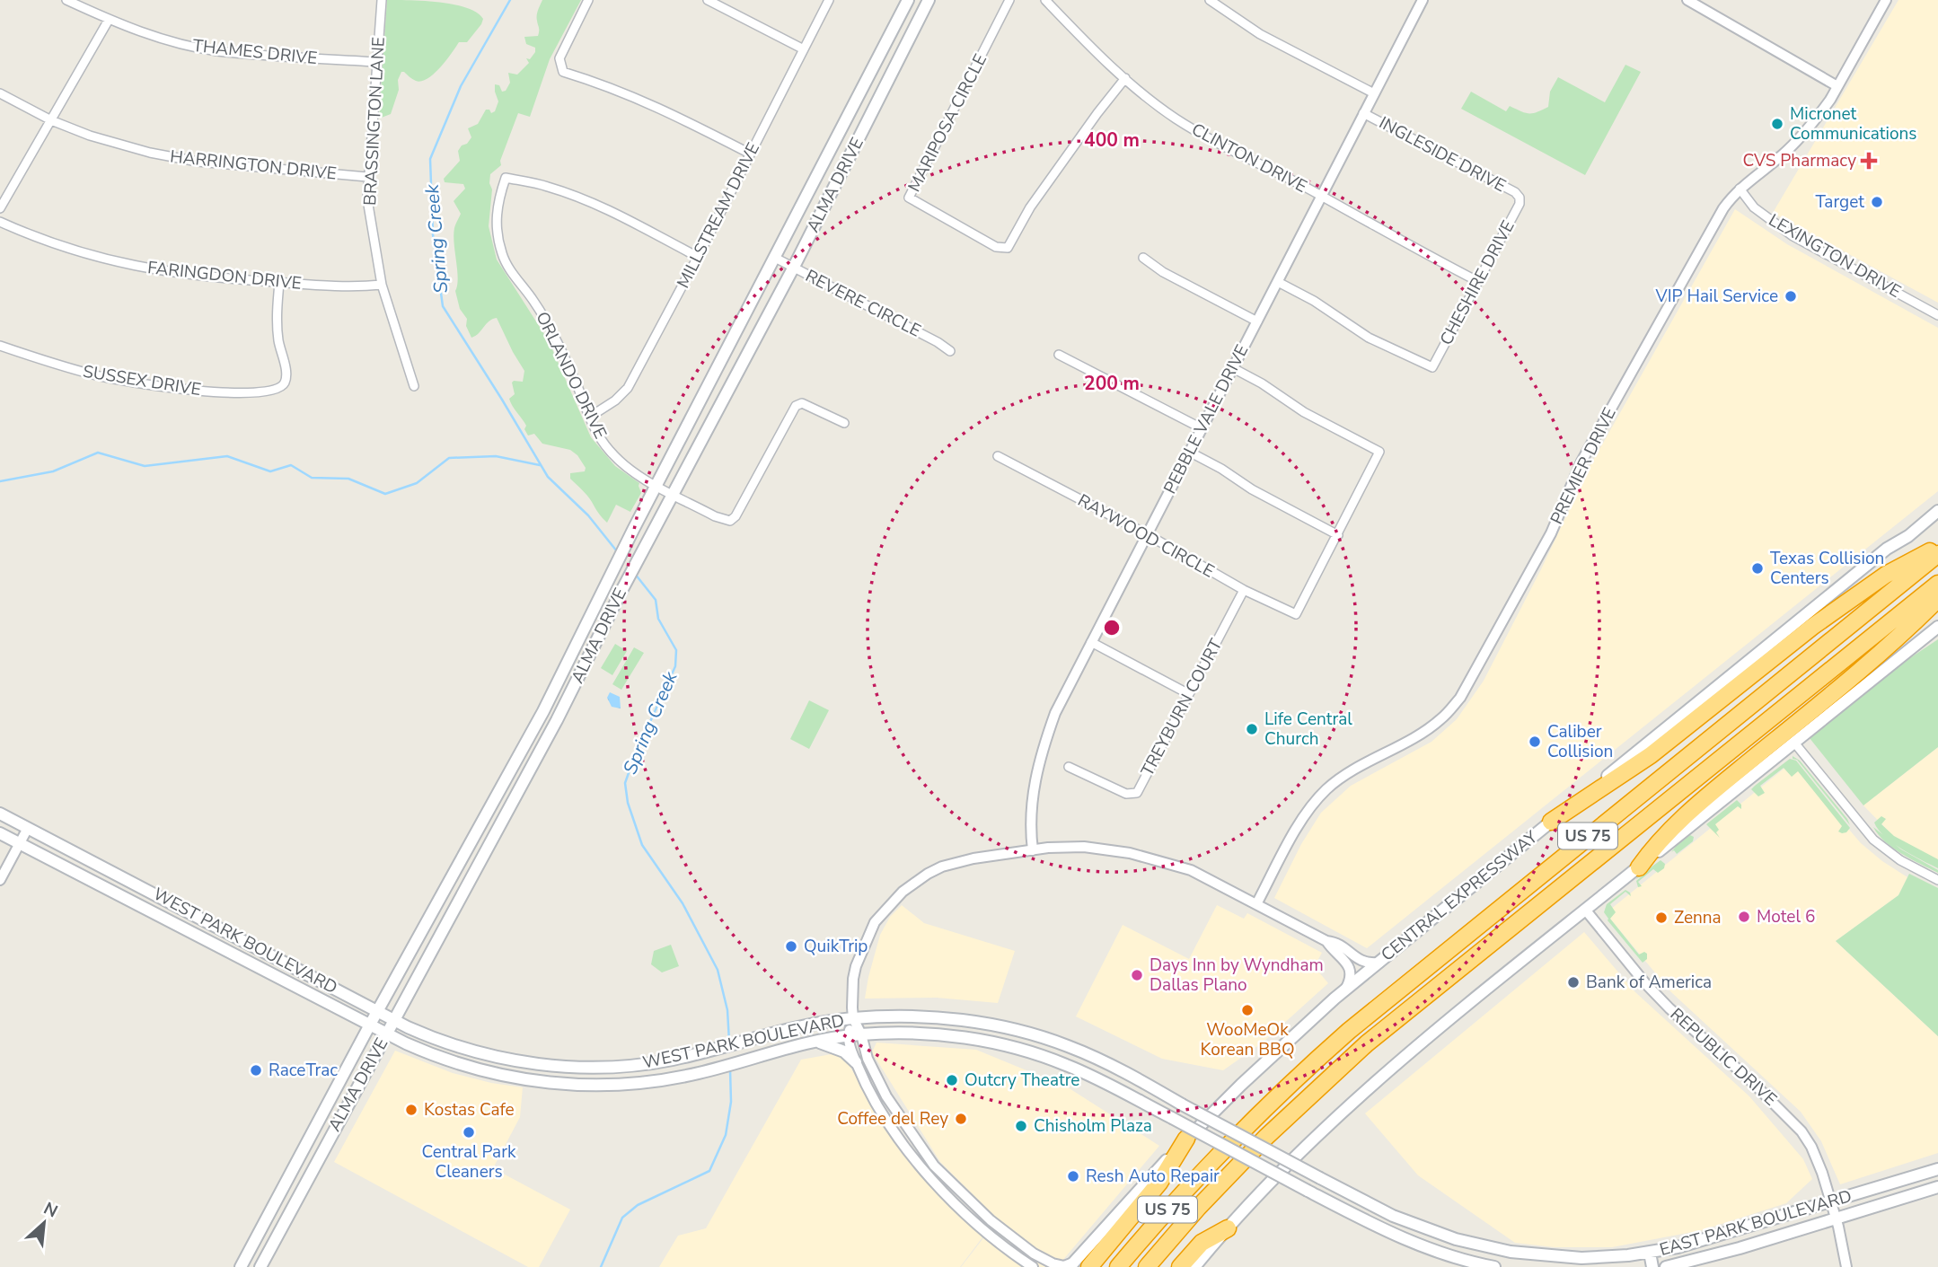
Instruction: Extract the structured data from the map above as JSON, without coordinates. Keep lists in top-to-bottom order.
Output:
{
  "streets": {
    "highway": ["US 75", "CENTRAL EXPRESSWAY"],
    "main road": ["ALMA DRIVE", "WEST PARK BOULEVARD", "EAST PARK BOULEVARD"],
    "street": [
      "THAMES DRIVE",
      "BRASSINGTON LANE",
      "MARIPOSA CIRCLE",
      "INGLESIDE DRIVE",
      "CLINTON DRIVE",
      "HARRINGTON DRIVE",
      "MILLSTREAM DRIVE",
      "LEXINGTON DRIVE",
      "FARINGDON DRIVE",
      "CHESHIRE DRIVE",
      "REVERE CIRCLE",
      "ORLANDO DRIVE",
      "SUSSEX DRIVE",
      "PEBBLE VALE DRIVE",
      "PREMIER DRIVE",
      "RAYWOOD CIRCLE",
      "TREYBURN COURT",
      "REPUBLIC DRIVE"
    ]
  },
  "crossings": [
    ["THAMES DRIVE", "BRASSINGTON LANE"],
    ["BRASSINGTON LANE", "HARRINGTON DRIVE"],
    ["BRASSINGTON LANE", "FARINGDON DRIVE"],
    ["MARIPOSA CIRCLE", "CLINTON DRIVE"],
    ["INGLESIDE DRIVE", "CHESHIRE DRIVE"],
    ["INGLESIDE DRIVE", "PEBBLE VALE DRIVE"],
    ["CLINTON DRIVE", "CHESHIRE DRIVE"],
    ["CLINTON DRIVE", "PEBBLE VALE DRIVE"],
    ["ALMA DRIVE", "REVERE CIRCLE"],
    ["ALMA DRIVE", "ORLANDO DRIVE"],
    ["ALMA DRIVE", "WEST PARK BOULEVARD"],
    ["MILLSTREAM DRIVE", "ORLANDO DRIVE"],
    ["LEXINGTON DRIVE", "PREMIER DRIVE"],
    ["FARINGDON DRIVE", "SUSSEX DRIVE"],
    ["CHESHIRE DRIVE", "PEBBLE VALE DRIVE"],
    ["PEBBLE VALE DRIVE", "RAYWOOD CIRCLE"],
    ["RAYWOOD CIRCLE", "TREYBURN COURT"],
    ["WEST PARK BOULEVARD", "EAST PARK BOULEVARD"],
    ["REPUBLIC DRIVE", "EAST PARK BOULEVARD"]
  ],
  "water": ["Spring Creek"],
  "places": {
    "other": [
      "Micronet Communications",
      "Target",
      "VIP Hail Service",
      "Texas Collision Centers",
      "Life Central Church",
      "Caliber Collision",
      "Motel 6",
      "Zenna",
      "QuikTrip",
      "Days Inn by Wyndham Dallas Plano",
      "Bank of America",
      "WooMeOk Korean BBQ",
      "RaceTrac",
      "Outcry Theatre",
      "Kostas Cafe",
      "Coffee del Rey",
      "Chisholm Plaza",
      "Central Park Cleaners",
      "Resh Auto Repair"
    ],
    "health": ["CVS Pharmacy"]
  },
  "north": "top right",
  "rings": ["400 m", "200 m"]
}
